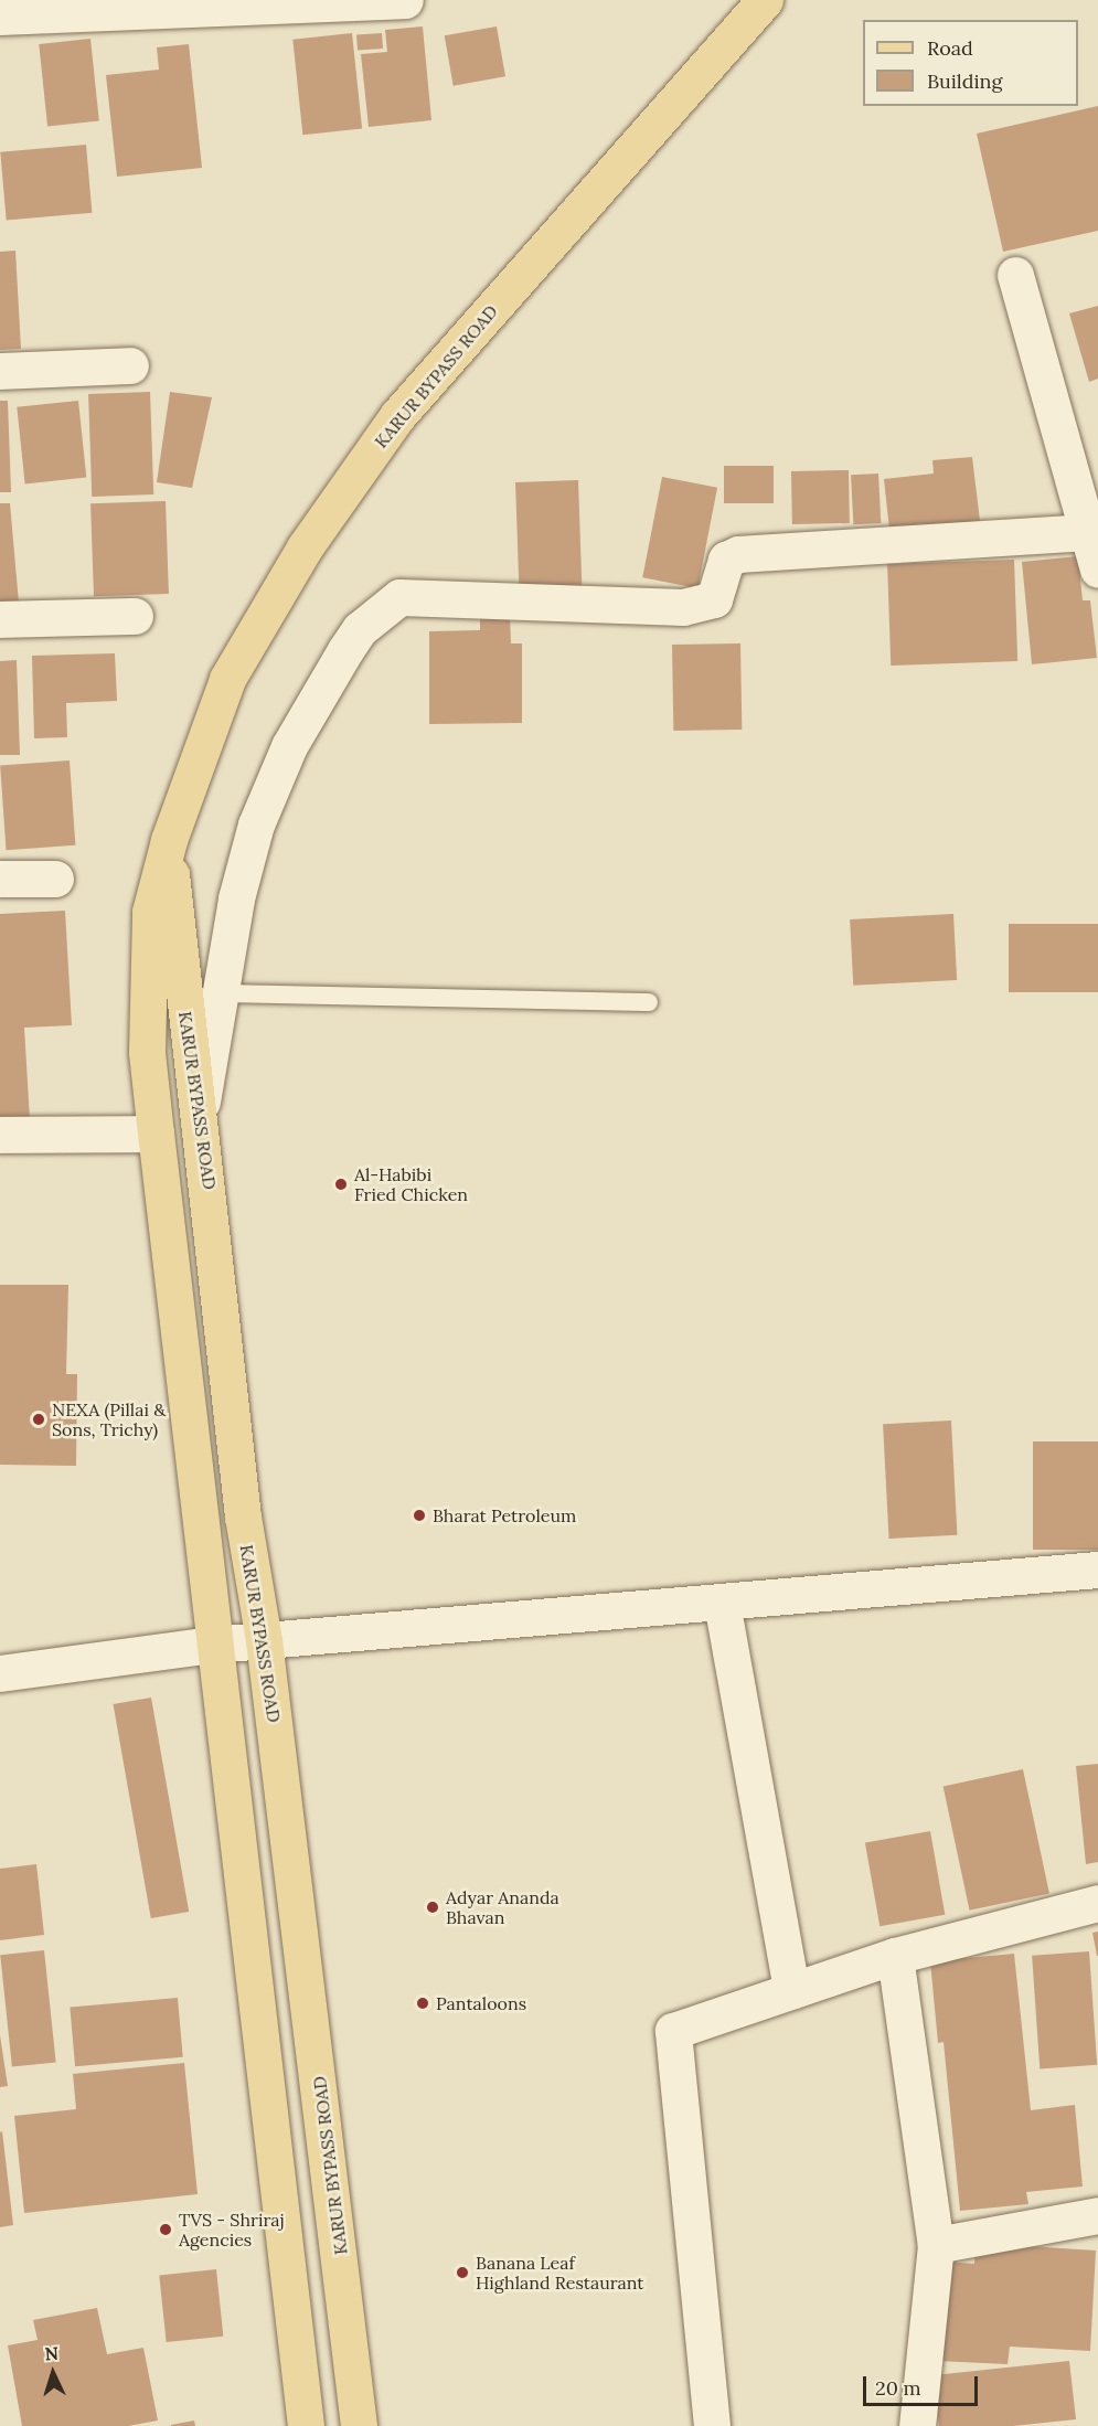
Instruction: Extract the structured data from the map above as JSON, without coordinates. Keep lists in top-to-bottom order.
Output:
{
  "streets": {
    "main road": ["KARUR BYPASS ROAD"]
  },
  "places": [
    "Al-Habibi Fried Chicken",
    "NEXA (Pillai & Sons, Trichy)",
    "Bharat Petroleum",
    "Adyar Ananda Bhavan",
    "Pantaloons",
    "TVS - Shriraj Agencies",
    "Banana Leaf Highland Restaurant"
  ],
  "legend": ["Road", "Building"],
  "scale_bar": "20 m",
  "north": "top"
}
